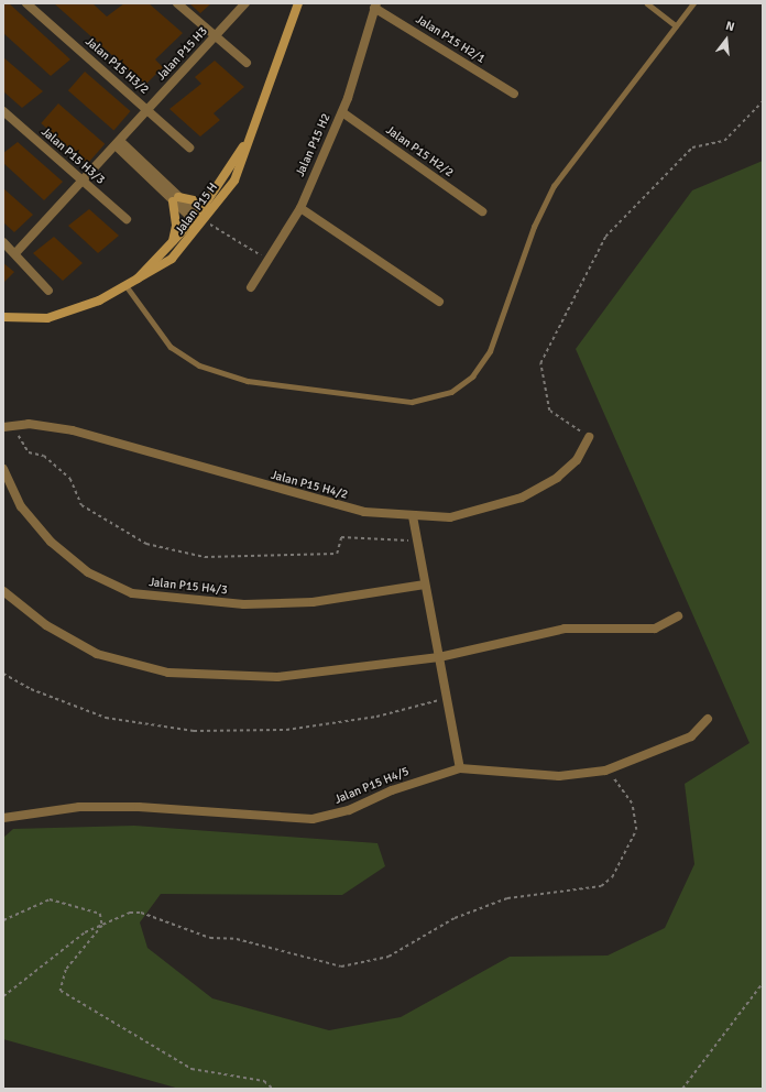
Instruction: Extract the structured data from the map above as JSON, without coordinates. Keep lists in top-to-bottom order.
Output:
{
  "streets": {
    "street": [
      "Jalan P15 H2/1",
      "Jalan P15 H3",
      "Jalan P15 H3/2",
      "Jalan P15 H2",
      "Jalan P15 H2/2",
      "Jalan P15 H3/3",
      "Jalan P15 H",
      "Jalan P15 H4/2",
      "Jalan P15 H4/3",
      "Jalan P15 H4/5"
    ]
  },
  "crossings": [
    ["Jalan P15 H2/1", "Jalan P15 H2"],
    ["Jalan P15 H3", "Jalan P15 H3/2"],
    ["Jalan P15 H3", "Jalan P15 H3/3"],
    ["Jalan P15 H2", "Jalan P15 H2/2"]
  ],
  "north": "top"
}
